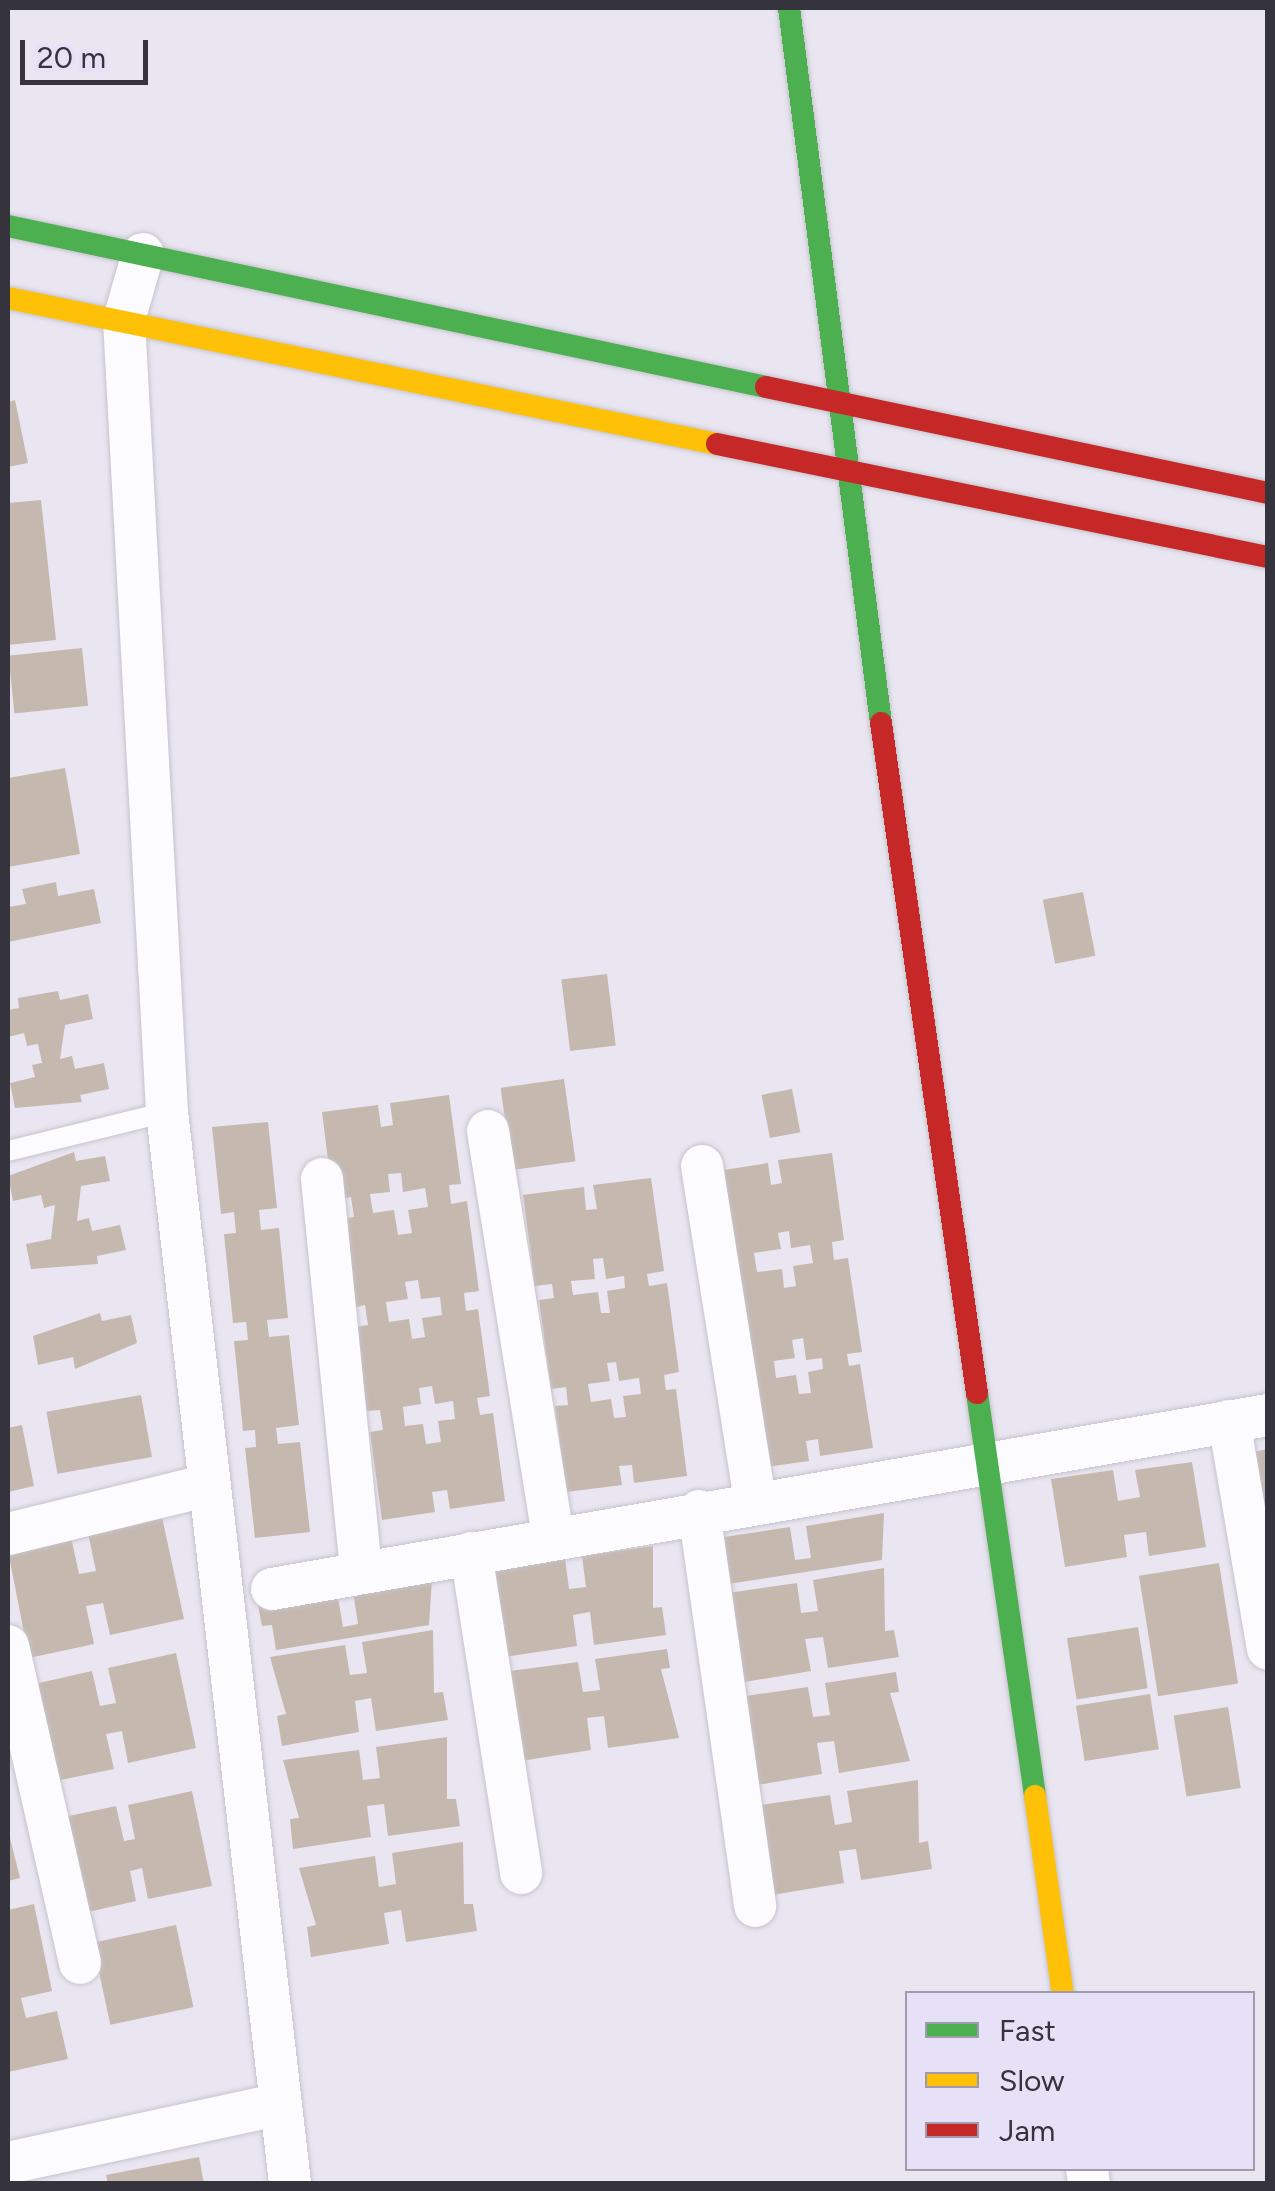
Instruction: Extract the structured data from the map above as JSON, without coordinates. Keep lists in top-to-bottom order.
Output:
{
  "legend": ["Fast", "Slow", "Jam"],
  "scale_bar": "20 m"
}
